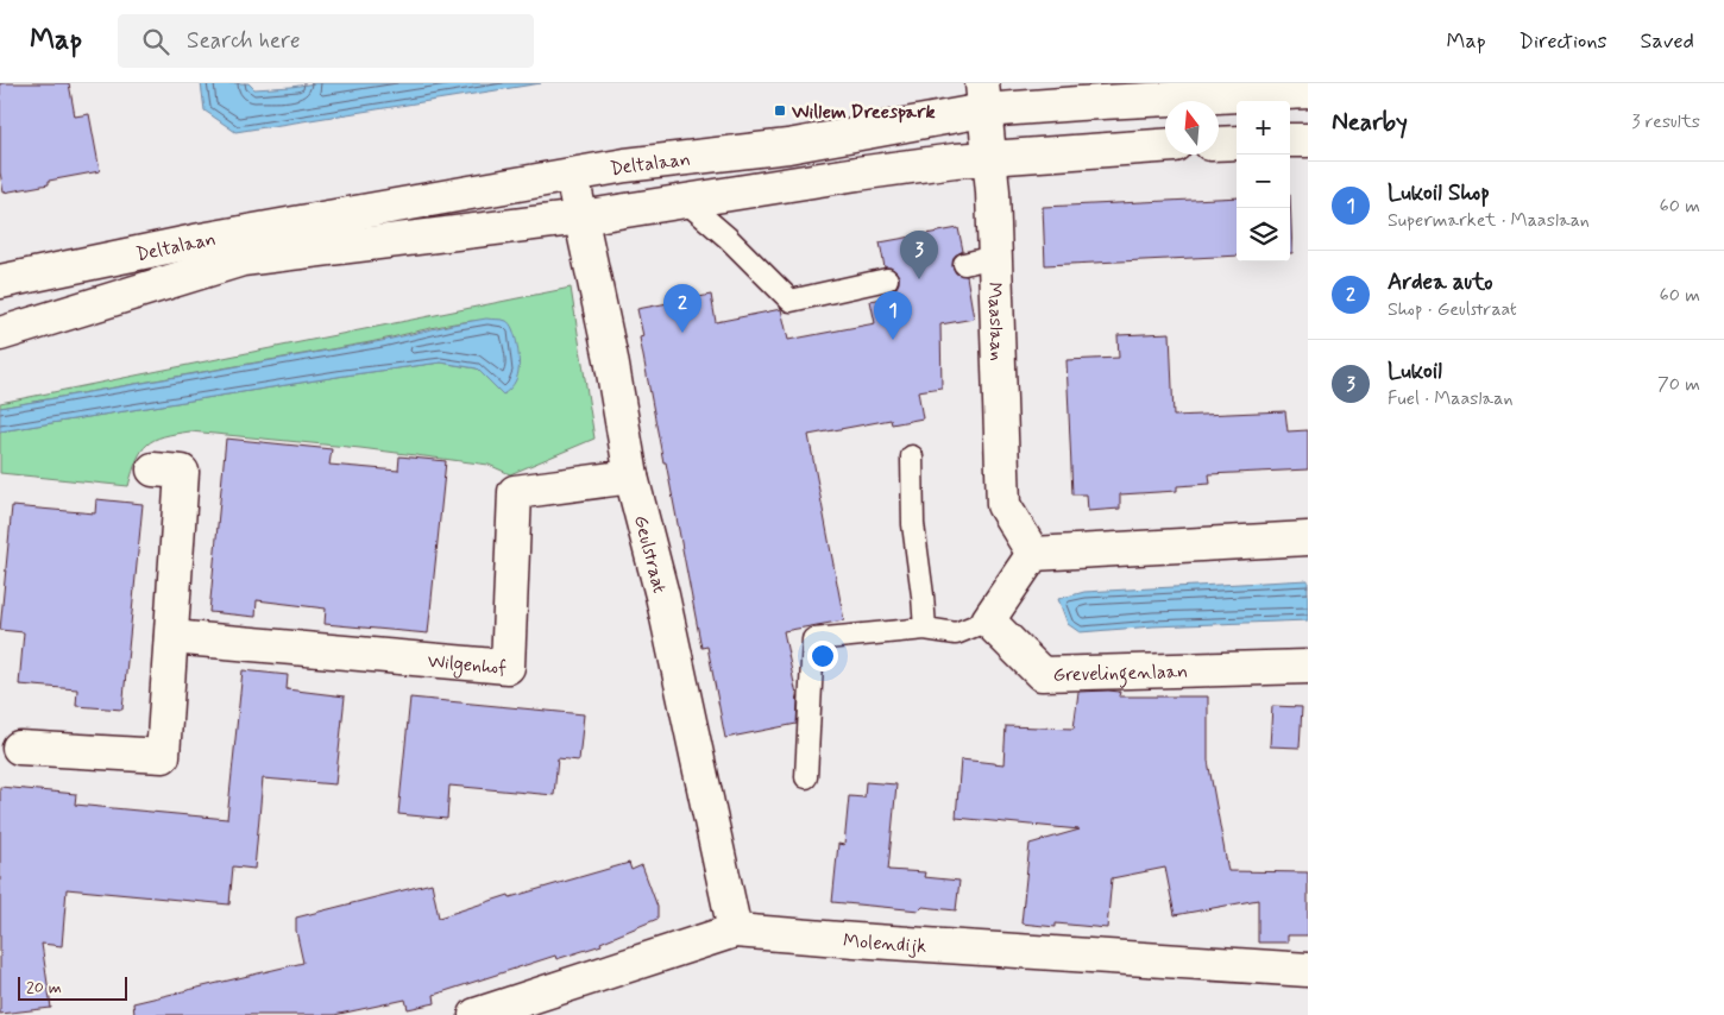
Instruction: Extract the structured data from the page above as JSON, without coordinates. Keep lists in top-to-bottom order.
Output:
{
  "streets": {
    "street": [
      "Deltalaan",
      "Maaslaan",
      "Geulstraat",
      "Wilgenhof",
      "Grevelingenlaan",
      "Molendijk"
    ]
  },
  "crossings": [
    ["Deltalaan", "Maaslaan"],
    ["Deltalaan", "Geulstraat"],
    ["Geulstraat", "Wilgenhof"],
    ["Geulstraat", "Molendijk"]
  ],
  "places": {
    "transit": ["Willem Dreespark"]
  },
  "scale_bar": "20 m",
  "north": "top",
  "page": {
    "header": "Map",
    "search": "Search here",
    "nav": ["Map", "Directions", "Saved"],
    "heading": ["Nearby", "3 results"],
    "map_buttons": ["+", "−"],
    "list": [
      {
        "mark": "1",
        "name": "Lukoil Shop",
        "note": "Supermarket · Maaslaan",
        "value": "60 m"
      },
      {
        "mark": "2",
        "name": "Ardea auto",
        "note": "Shop · Geulstraat",
        "value": "60 m"
      },
      {
        "mark": "3",
        "name": "Lukoil",
        "note": "Fuel · Maaslaan",
        "value": "70 m"
      }
    ],
    "pins": ["3", "2", "1"],
    "scale": "20 m"
  }
}
